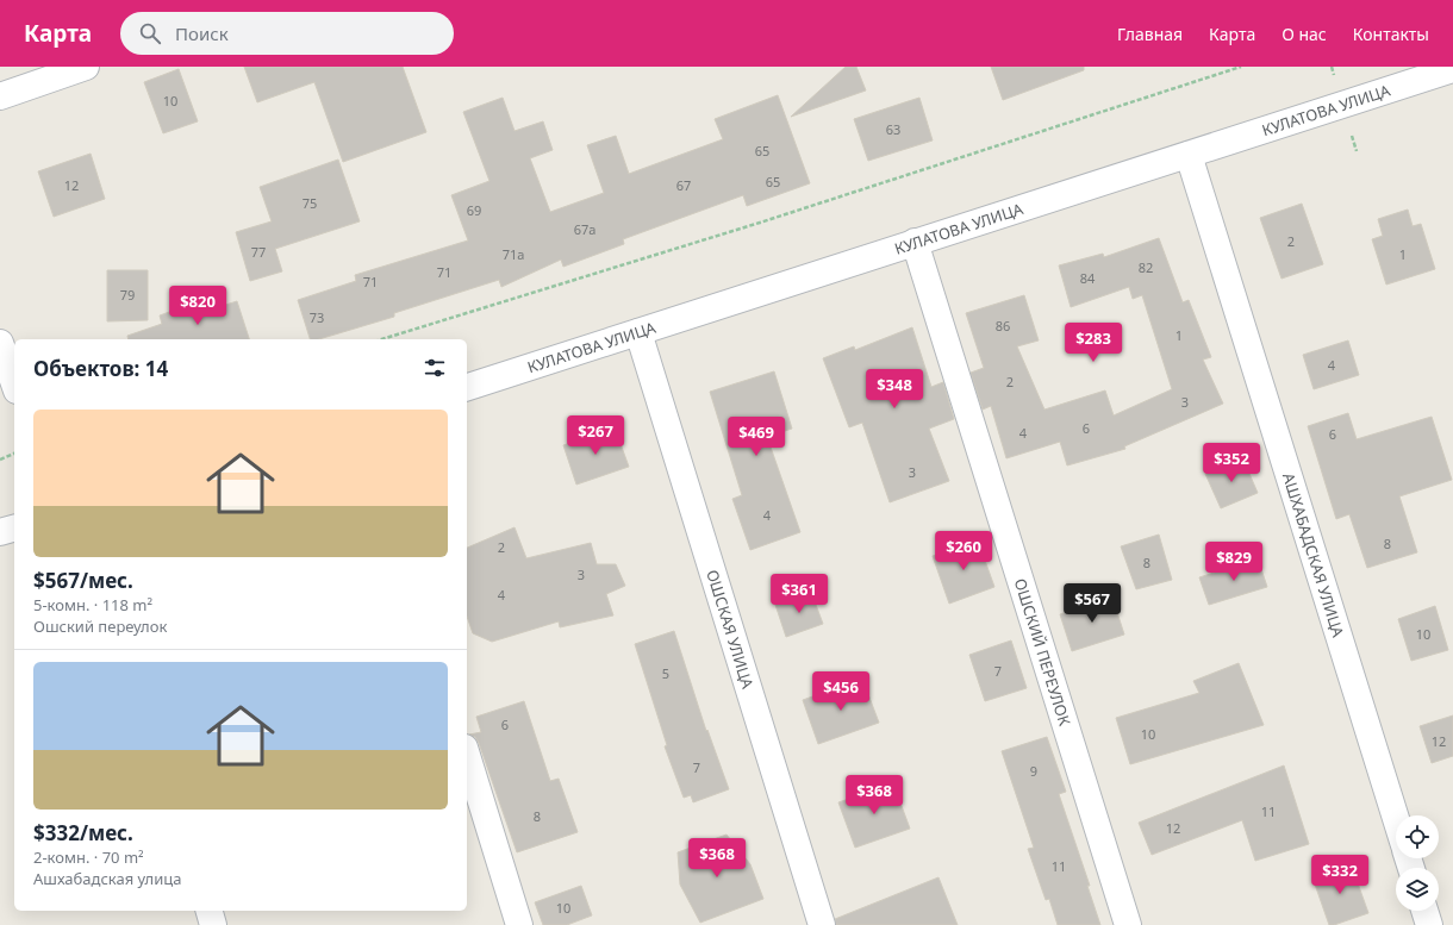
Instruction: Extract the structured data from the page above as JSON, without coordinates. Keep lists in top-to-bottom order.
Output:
{
  "streets": {
    "street": [
      "КУЛАТОВА УЛИЦА",
      "АШХАБАДСКАЯ УЛИЦА",
      "ОШСКАЯ УЛИЦА",
      "ОШСКИЙ ПЕРЕУЛОК"
    ]
  },
  "crossings": [
    ["КУЛАТОВА УЛИЦА", "АШХАБАДСКАЯ УЛИЦА"],
    ["КУЛАТОВА УЛИЦА", "ОШСКАЯ УЛИЦА"],
    ["КУЛАТОВА УЛИЦА", "ОШСКИЙ ПЕРЕУЛОК"]
  ],
  "house_numbers": [
    "10",
    "63",
    "65",
    "65",
    "12",
    "67",
    "75",
    "69",
    "67а",
    "2",
    "77",
    "71а",
    "1",
    "82",
    "71",
    "84",
    "71",
    "79",
    "73",
    "86",
    "1",
    "4",
    "2",
    "3",
    "6",
    "4",
    "6",
    "3",
    "4",
    "8",
    "2",
    "8",
    "3",
    "4",
    "10",
    "7",
    "5",
    "6",
    "10",
    "12",
    "7",
    "9",
    "11",
    "8",
    "12",
    "11",
    "10"
  ],
  "page": {
    "header": "Карта",
    "search": "Поиск",
    "nav": [
      "Главная",
      "Карта",
      "О нас",
      "Контакты"
    ],
    "price": [
      "$820",
      "$283",
      "$348",
      "$267",
      "$469",
      "$352",
      "$260",
      "$829",
      "$361",
      "$567",
      "$456",
      "$368",
      "$368",
      "$332"
    ],
    "heading": "Объектов: 14",
    "list": [
      {
        "name": "$567/мес.",
        "note": "5-комн. · 118 m² · Ошский переулок"
      },
      {
        "name": "$332/мес.",
        "note": "2-комн. · 70 m² · Ашхабадская улица"
      }
    ]
  }
}
